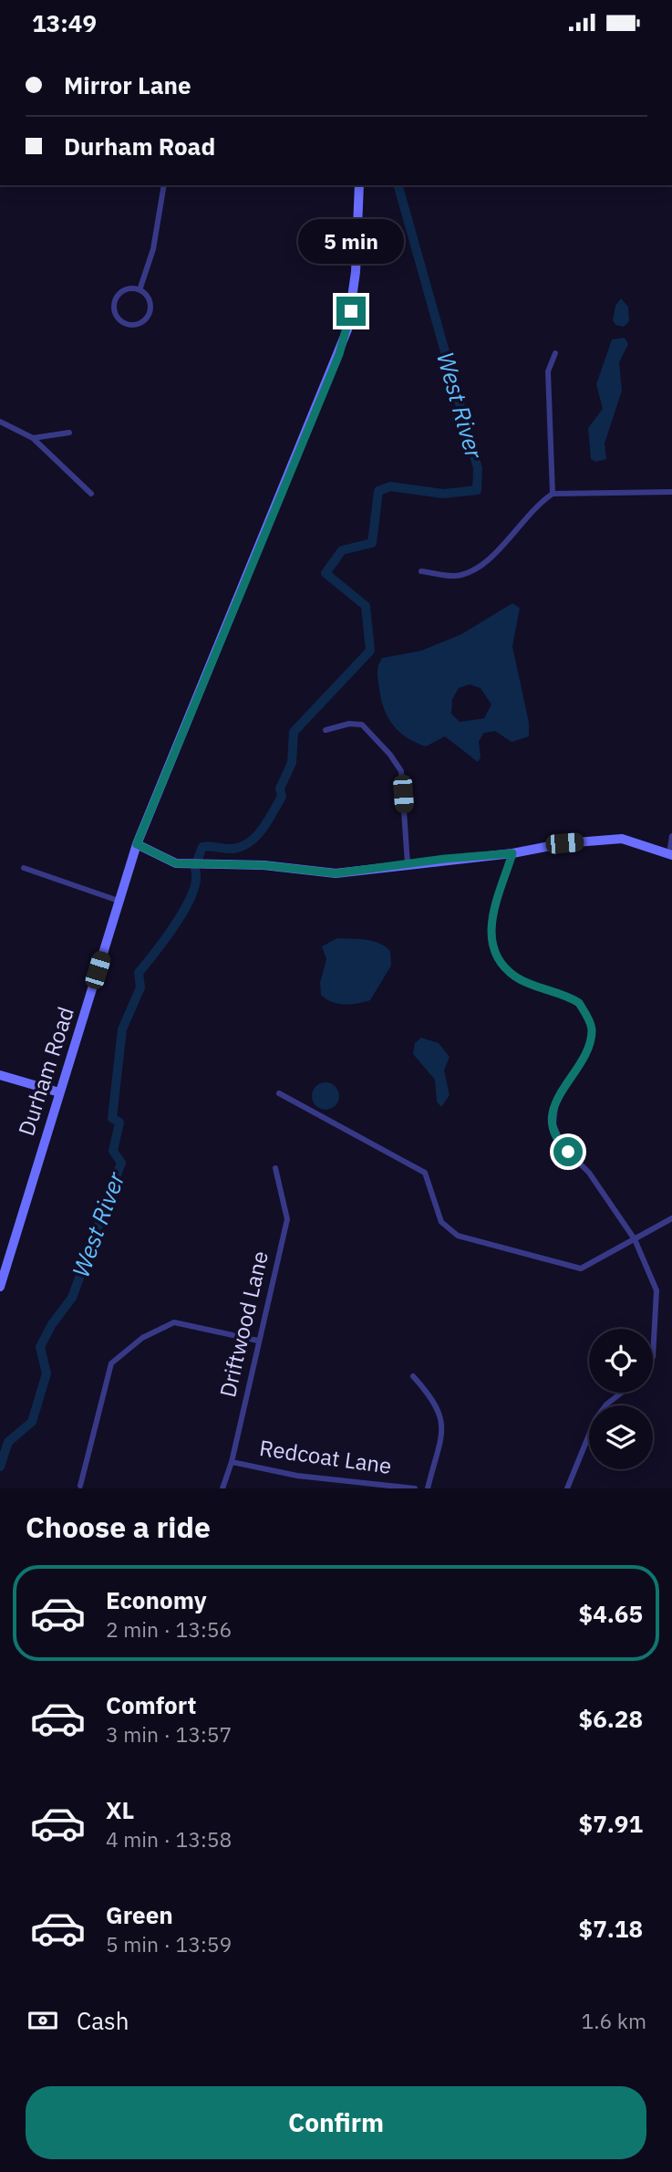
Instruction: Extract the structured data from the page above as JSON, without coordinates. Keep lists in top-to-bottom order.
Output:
{
  "streets": {
    "main road": ["Durham Road"],
    "street": ["Driftwood Lane", "Redcoat Lane"]
  },
  "crossings": [
    ["Driftwood Lane", "Redcoat Lane"]
  ],
  "water": ["West River"],
  "page": {
    "status": "13:49",
    "banner": ["Mirror Lane", "Durham Road"],
    "bubble": "5 min",
    "heading": "Choose a ride",
    "list": [
      {
        "name": "Economy",
        "note": "2 min · 13:56",
        "value": "$4.65"
      },
      {
        "name": "Comfort",
        "note": "3 min · 13:57",
        "value": "$6.28"
      },
      {
        "name": "XL",
        "note": "4 min · 13:58",
        "value": "$7.91"
      },
      {
        "name": "Green",
        "note": "5 min · 13:59",
        "value": "$7.18"
      }
    ],
    "pay": ["Cash", "1.6 km"],
    "buttons": "Confirm"
  }
}
